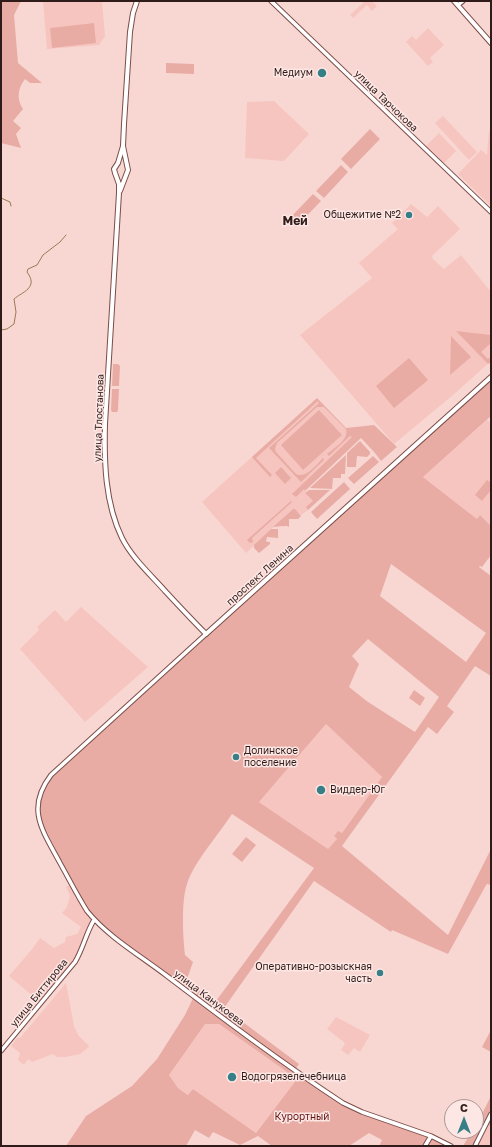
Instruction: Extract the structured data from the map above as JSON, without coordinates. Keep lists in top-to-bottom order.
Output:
{
  "streets": {
    "main road": ["улица Тлостанова", "проспект Ленина"],
    "street": ["улица Тарчокова", "улица Биттирова", "улица Канукоева"]
  },
  "crossings": [
    ["улица Тлостанова", "проспект Ленина"],
    ["проспект Ленина", "улица Канукоева"],
    ["улица Биттирова", "улица Канукоева"]
  ],
  "districts": ["Мей"],
  "parks": ["Курортный"],
  "places": [
    "Медиум",
    "Общежитие №2",
    "Долинское поселение",
    "Виддер-Юг",
    "Оперативно-розыскная часть",
    "Водогрязелечебница"
  ],
  "north": "top"
}
